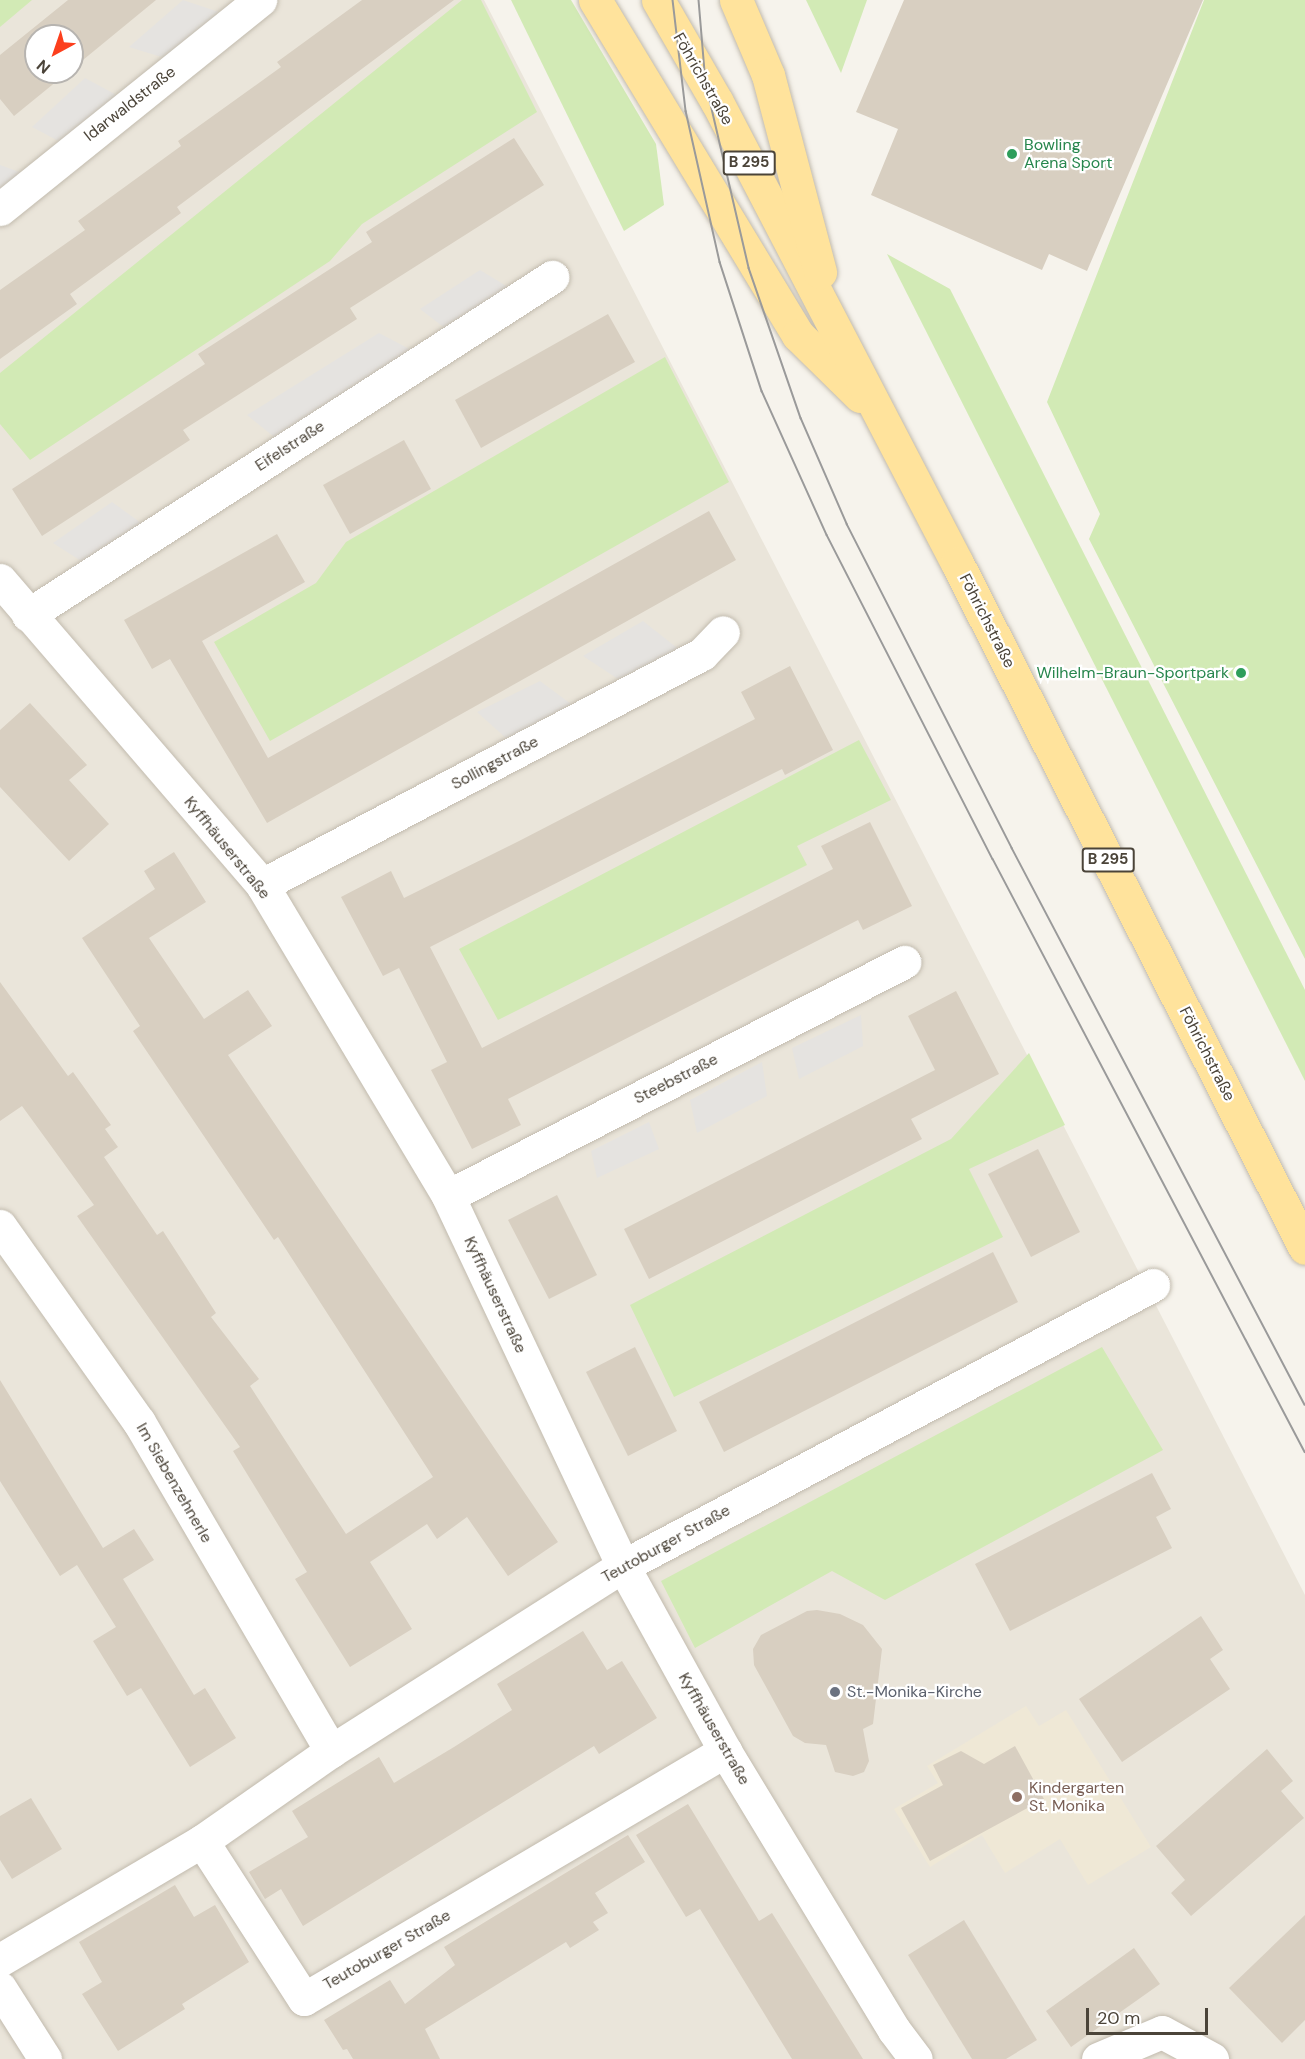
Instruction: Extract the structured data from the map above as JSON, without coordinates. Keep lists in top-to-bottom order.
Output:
{
  "streets": {
    "main road": ["Föhrichstraße", "B 295"],
    "street": [
      "Idarwaldstraße",
      "Eifelstraße",
      "Sollingstraße",
      "Kyffhäuserstraße",
      "Steebstraße",
      "Im Siebenzehnerle",
      "Teutoburger Straße"
    ]
  },
  "crossings": [
    ["Eifelstraße", "Kyffhäuserstraße"],
    ["Sollingstraße", "Kyffhäuserstraße"],
    ["Kyffhäuserstraße", "Steebstraße"],
    ["Kyffhäuserstraße", "Teutoburger Straße"],
    ["Im Siebenzehnerle", "Teutoburger Straße"]
  ],
  "places": [
    "Bowling Arena Sport",
    "Wilhelm-Braun-Sportpark",
    "St.-Monika-Kirche",
    "Kindergarten St. Monika"
  ],
  "scale_bar": "20 m",
  "north": "bottom left"
}
